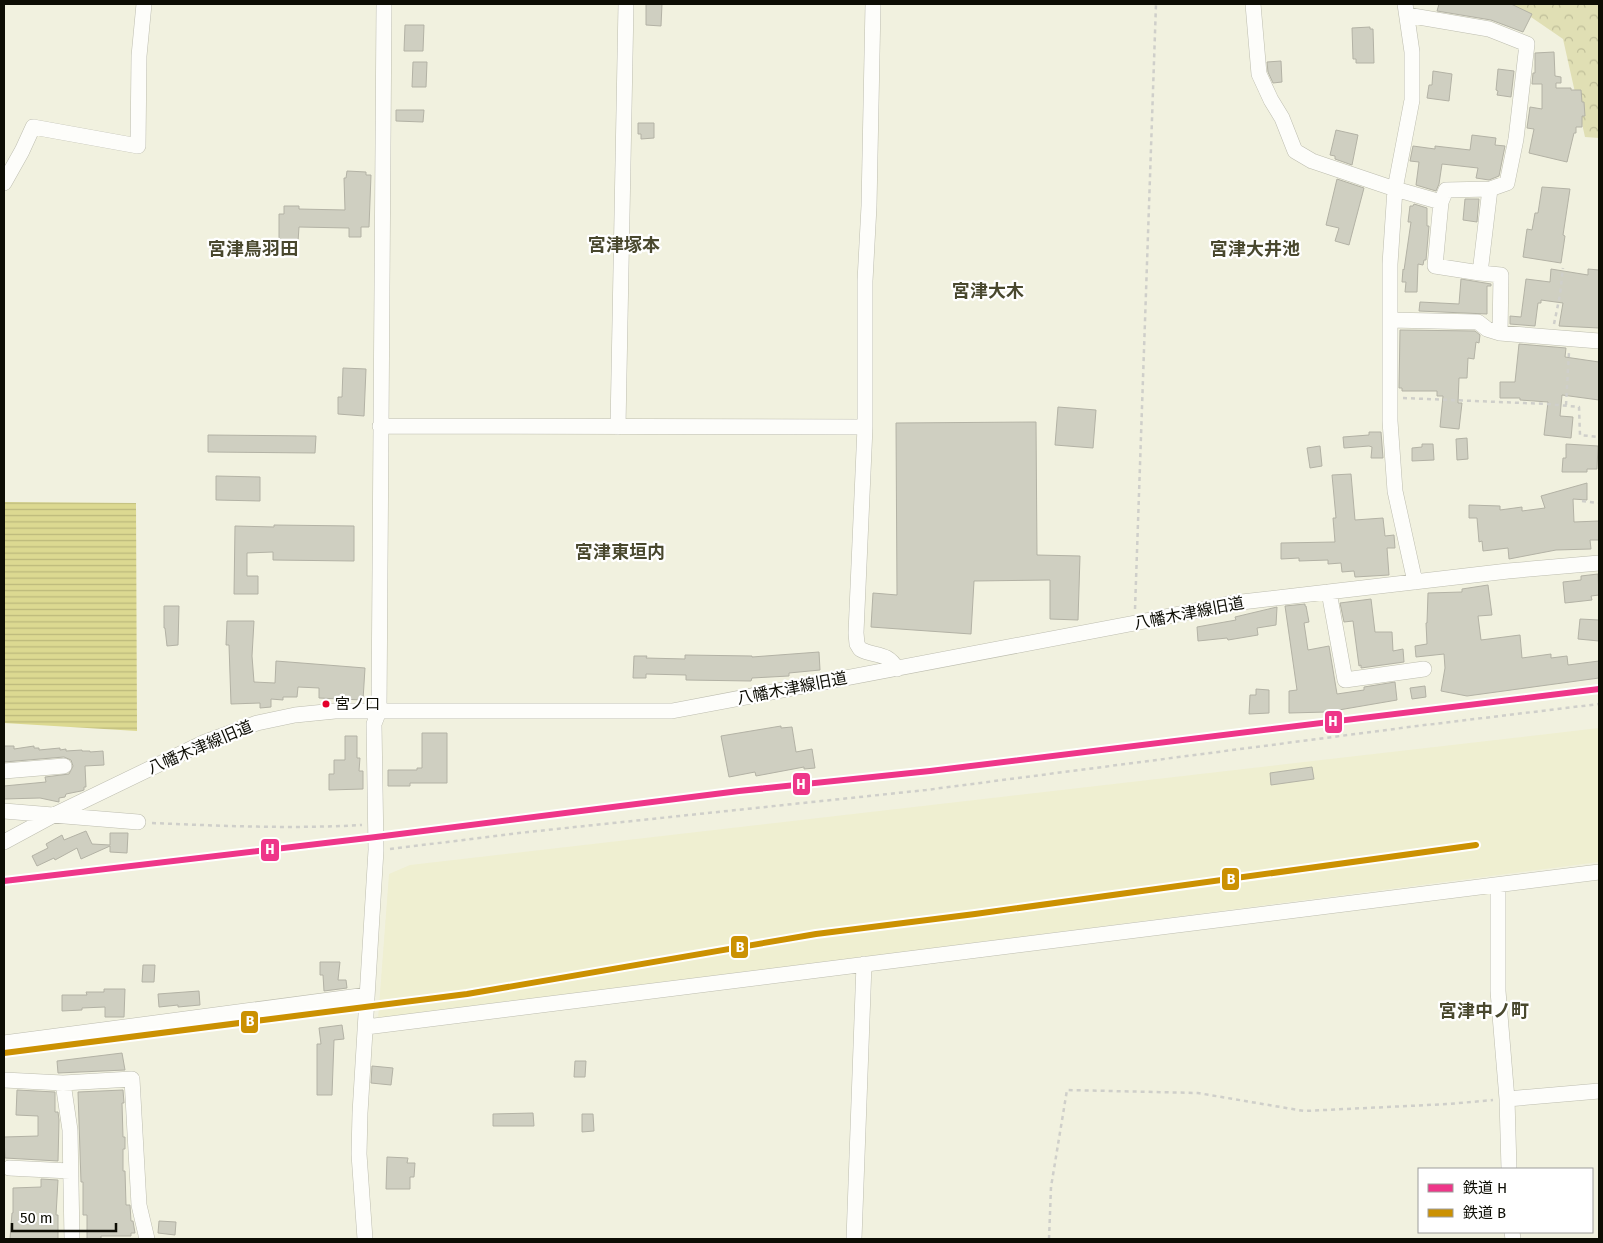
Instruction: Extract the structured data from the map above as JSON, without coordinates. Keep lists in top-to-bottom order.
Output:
{
  "streets": {
    "street": ["八幡木津線旧道"]
  },
  "districts": [
    "宮津塚本",
    "宮津鳥羽田",
    "宮津大井池",
    "宮津大木",
    "宮津東垣内",
    "宮津中ノ町"
  ],
  "places": ["宮ノ口"],
  "lines": ["rail line H", "rail line B"],
  "legend": ["鉄道 H", "鉄道 B"],
  "scale_bar": "50 m"
}
